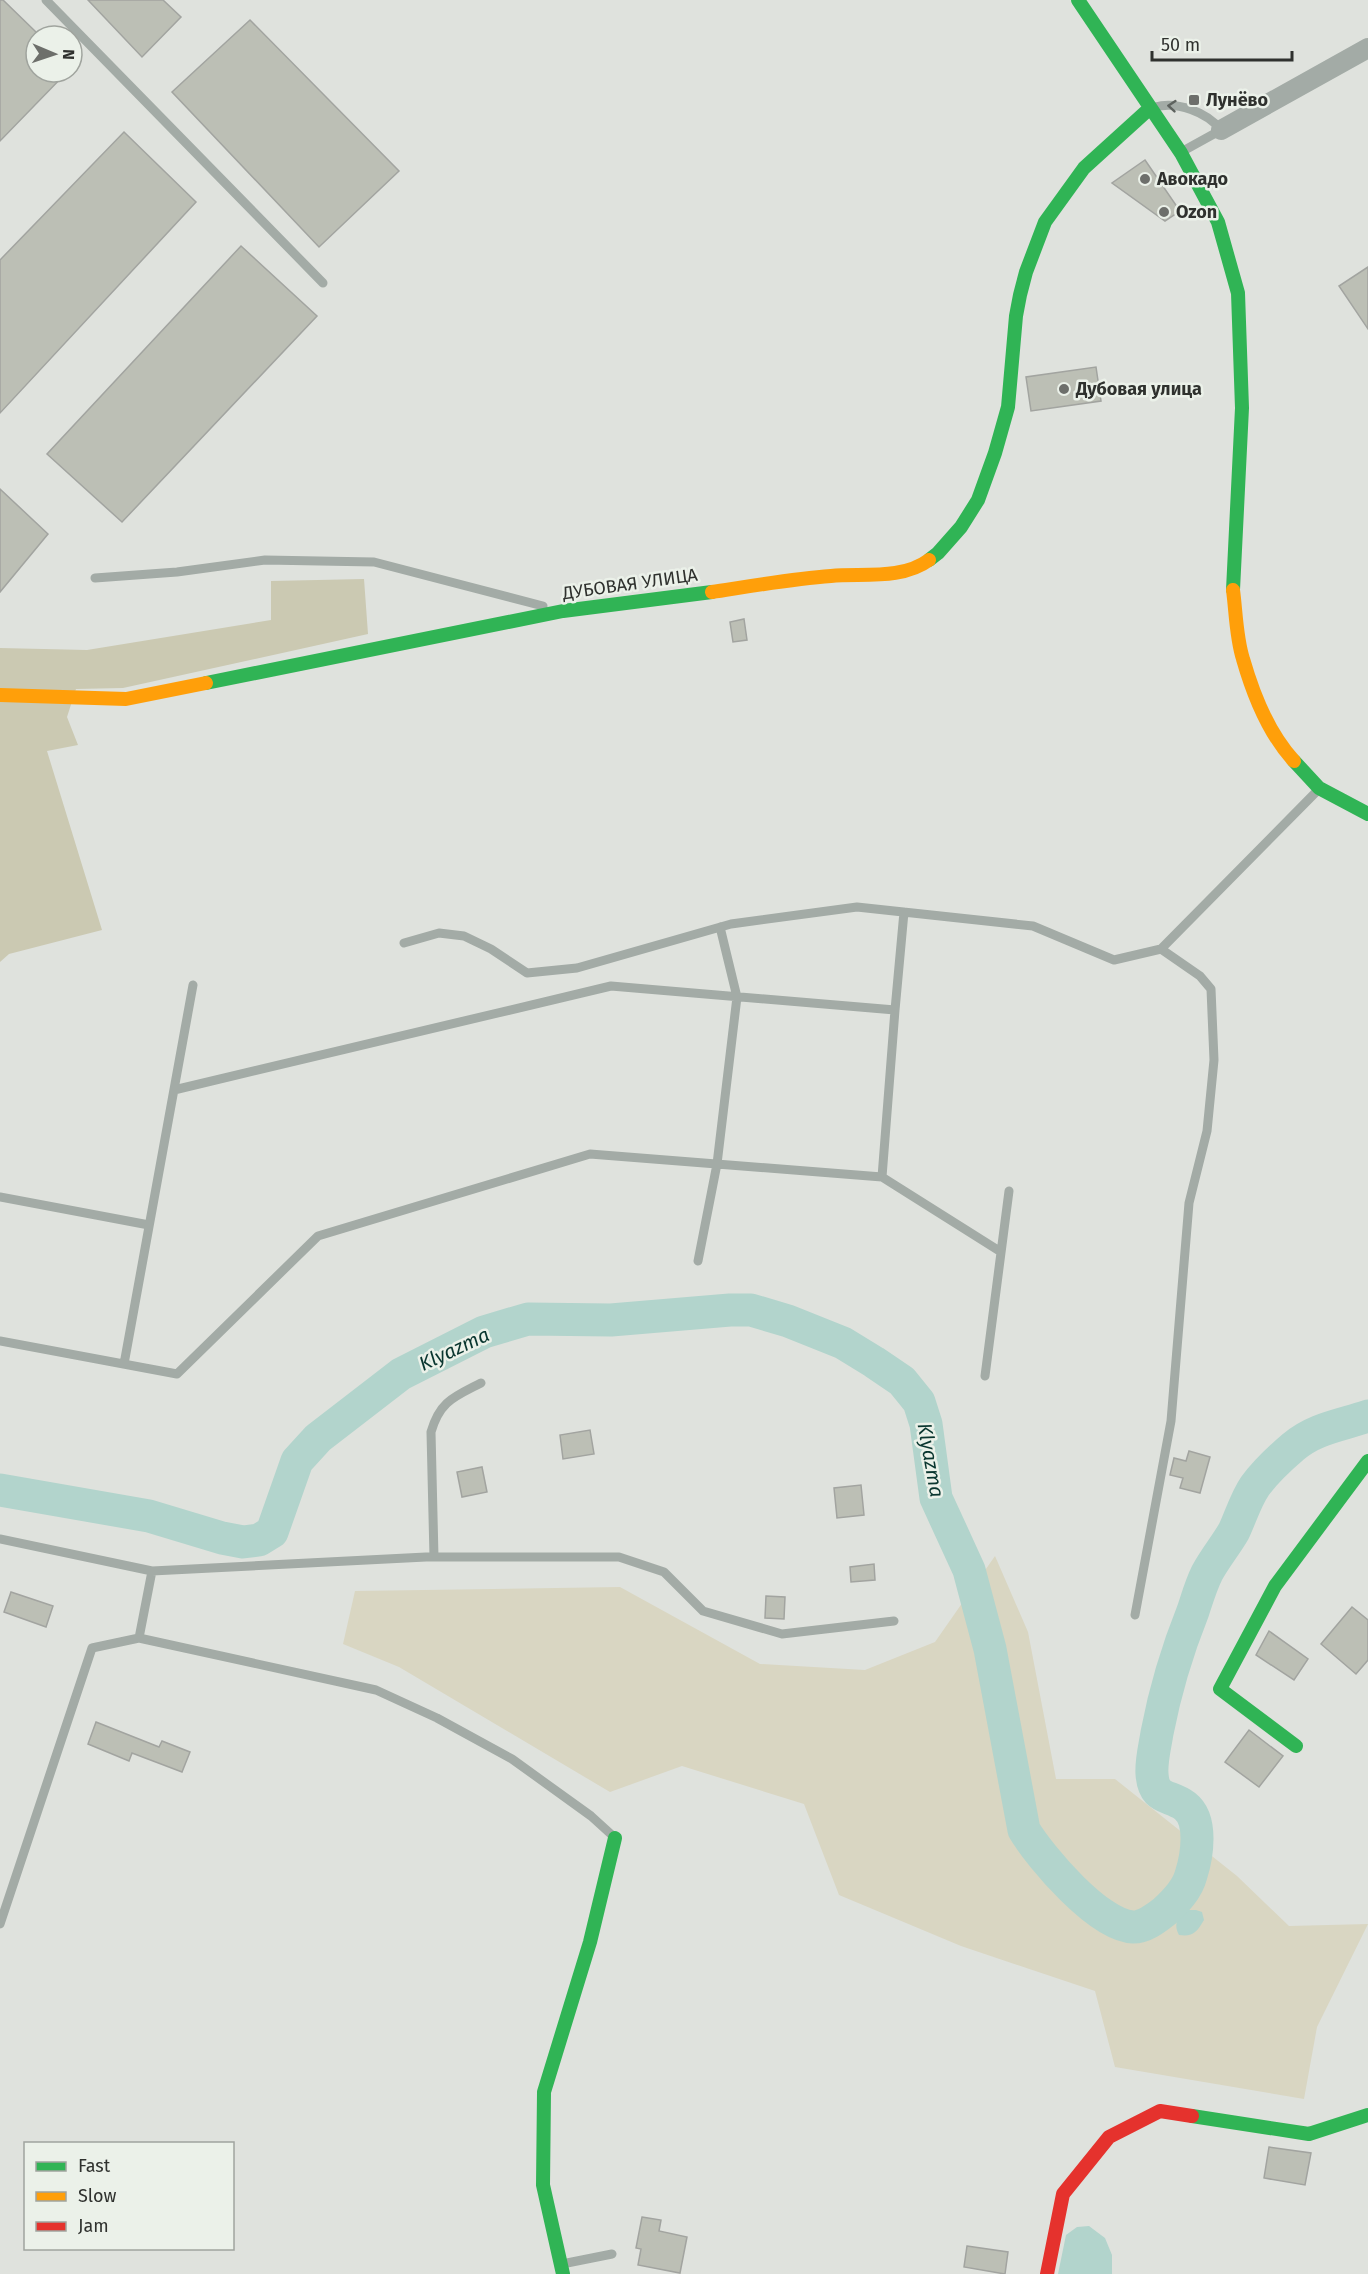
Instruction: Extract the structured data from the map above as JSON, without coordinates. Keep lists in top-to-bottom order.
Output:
{
  "streets": {
    "street": ["ДУБОВАЯ УЛИЦА"]
  },
  "water": ["Klyazma"],
  "places": {
    "transit": ["Лунёво"],
    "other": ["Авокадо", "Ozon", "Дубовая улица"]
  },
  "legend": ["Fast", "Slow", "Jam"],
  "scale_bar": "50 m",
  "north": "right"
}
